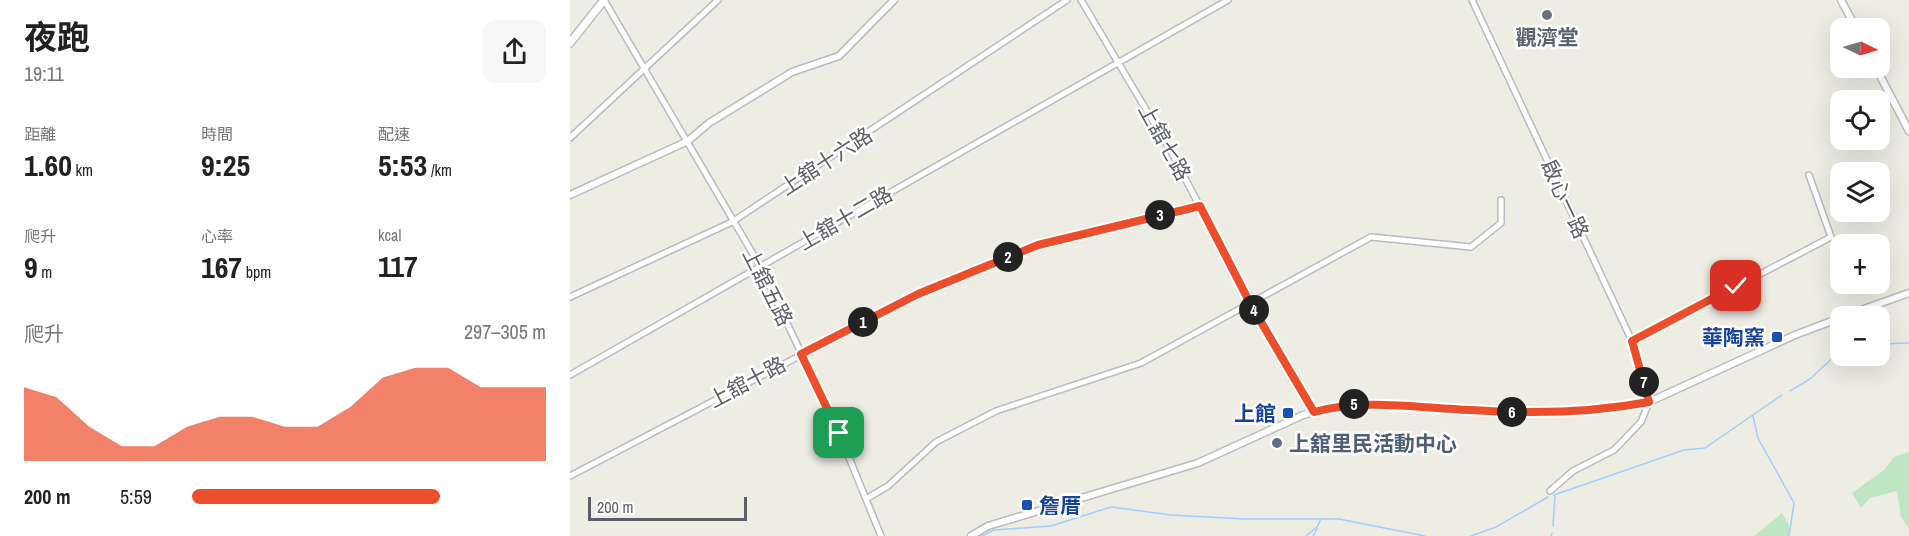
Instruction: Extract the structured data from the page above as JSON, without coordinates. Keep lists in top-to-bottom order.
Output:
{
  "streets": {
    "street": [
      "上舘七路",
      "上舘十六路",
      "啟心一路",
      "上舘十二路",
      "上舘五路",
      "上舘十路"
    ]
  },
  "crossings": [
    ["上舘七路", "上舘十二路"],
    ["上舘七路", "上舘十路"],
    ["上舘十六路", "上舘五路"],
    ["上舘十二路", "上舘五路"],
    ["上舘五路", "上舘十路"]
  ],
  "places": {
    "other": ["觀濟堂", "上舘里民活動中心"],
    "transit": ["華陶窯", "上館", "詹厝"]
  },
  "scale_bar": "200 m",
  "north": "right",
  "page": {
    "heading": ["夜跑", "19:11"],
    "map_buttons": ["+", "−"],
    "stats": [
      ["距離", "1.60 km"],
      ["時間", "9:25"],
      ["配速", "5:53 /km"],
      ["爬升", "9 m"],
      ["心率", "167 bpm"],
      ["kcal", "117"]
    ],
    "pins": [
      "3",
      "2",
      "4",
      "1",
      "7",
      "5",
      "6"
    ],
    "chart": ["爬升", "297–305 m"],
    "list": [
      {
        "name": "200 m",
        "note": "5:59"
      }
    ],
    "scale": "200 m"
  }
}
